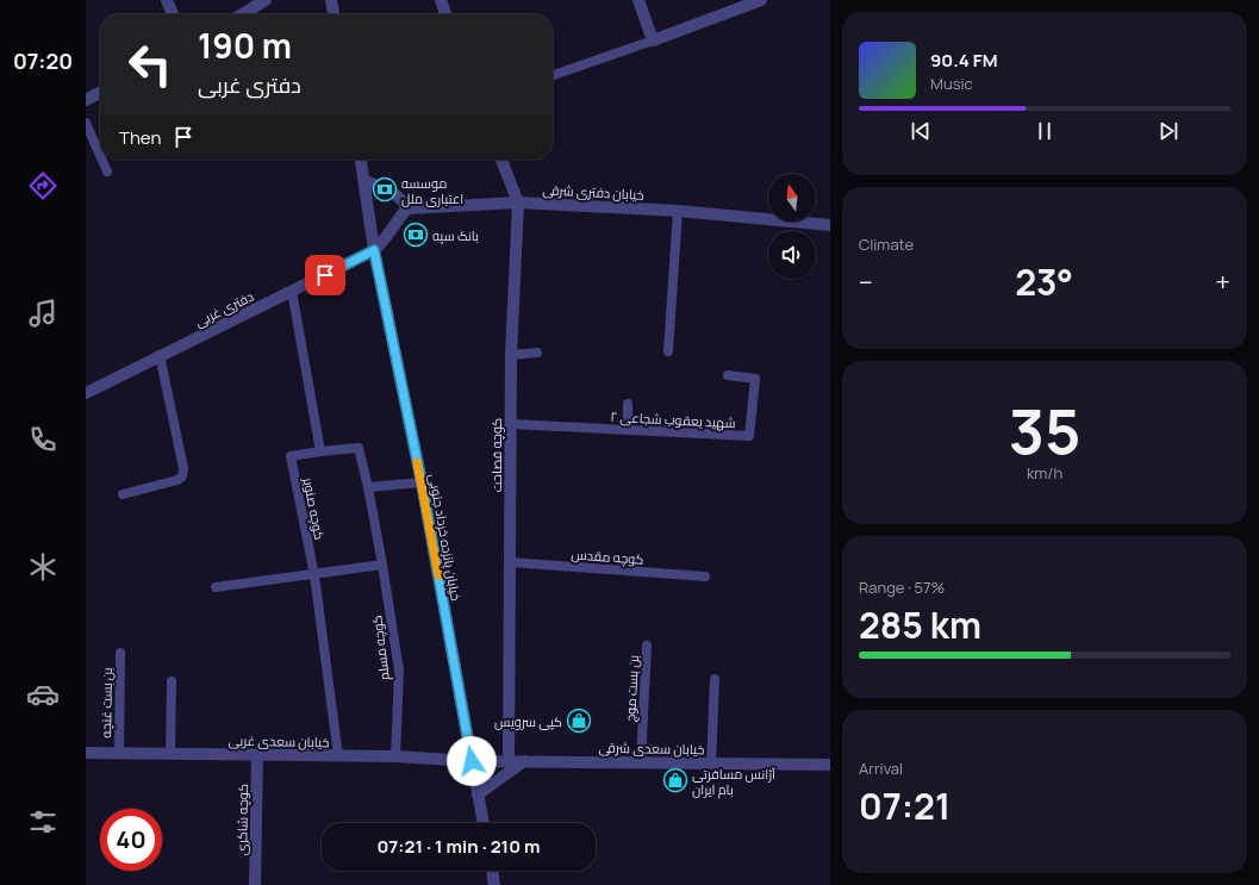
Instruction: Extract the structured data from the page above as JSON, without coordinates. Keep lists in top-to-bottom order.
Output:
{
  "streets": {
    "street": [
      "خیابان دفتری شرقی",
      "دفتری غربی",
      "کوچه فصاحت",
      "خیابان پانزده خرداد جنوبی",
      "خیابان سعدی غربی",
      "خیابان سعدی شرقی",
      "کوچه شاکری"
    ],
    "lane": [
      "شهید یعقوب شجاعی ۲",
      "کوچه صنوبر",
      "کوچه مقدس",
      "کوچه مسلم",
      "بن بست موج",
      "بن بست غنچه"
    ]
  },
  "crossings": [
    ["خیابان دفتری شرقی", "دفتری غربی"],
    ["خیابان دفتری شرقی", "کوچه فصاحت"],
    ["دفتری غربی", "خیابان پانزده خرداد جنوبی"],
    ["شهید یعقوب شجاعی ۲", "کوچه فصاحت"],
    ["کوچه فصاحت", "کوچه مقدس"],
    ["کوچه فصاحت", "خیابان سعدی شرقی"],
    ["کوچه صنوبر", "کوچه مسلم"],
    ["کوچه صنوبر", "خیابان سعدی غربی"],
    ["خیابان پانزده خرداد جنوبی", "خیابان سعدی غربی"],
    ["خیابان پانزده خرداد جنوبی", "خیابان سعدی شرقی"],
    ["کوچه مسلم", "خیابان سعدی غربی"],
    ["بن بست موج", "خیابان سعدی شرقی"],
    ["بن بست غنچه", "خیابان سعدی غربی"],
    ["خیابان سعدی غربی", "خیابان سعدی شرقی"],
    ["خیابان سعدی غربی", "کوچه شاکری"]
  ],
  "places": {
    "bank": ["موسسه اعتباری ملل", "بانک سپه"],
    "shop": ["کپی سرویس", "آژانس مسافرتی بام ایران"]
  },
  "north": "top",
  "page": {
    "tabs": "07:20",
    "turn": ["190 m", "دفتری غربی"],
    "song": ["90.4 FM", "Music"],
    "then": "Then",
    "tile": [
      "Climate",
      ["35", "km/h"],
      ["Range · 57%", "285 km"],
      ["Arrival", "07:21"]
    ],
    "heat": ["−", "23°", "+"],
    "limit": "40",
    "trip": "07:21 · 1 min · 210 m"
  }
}
